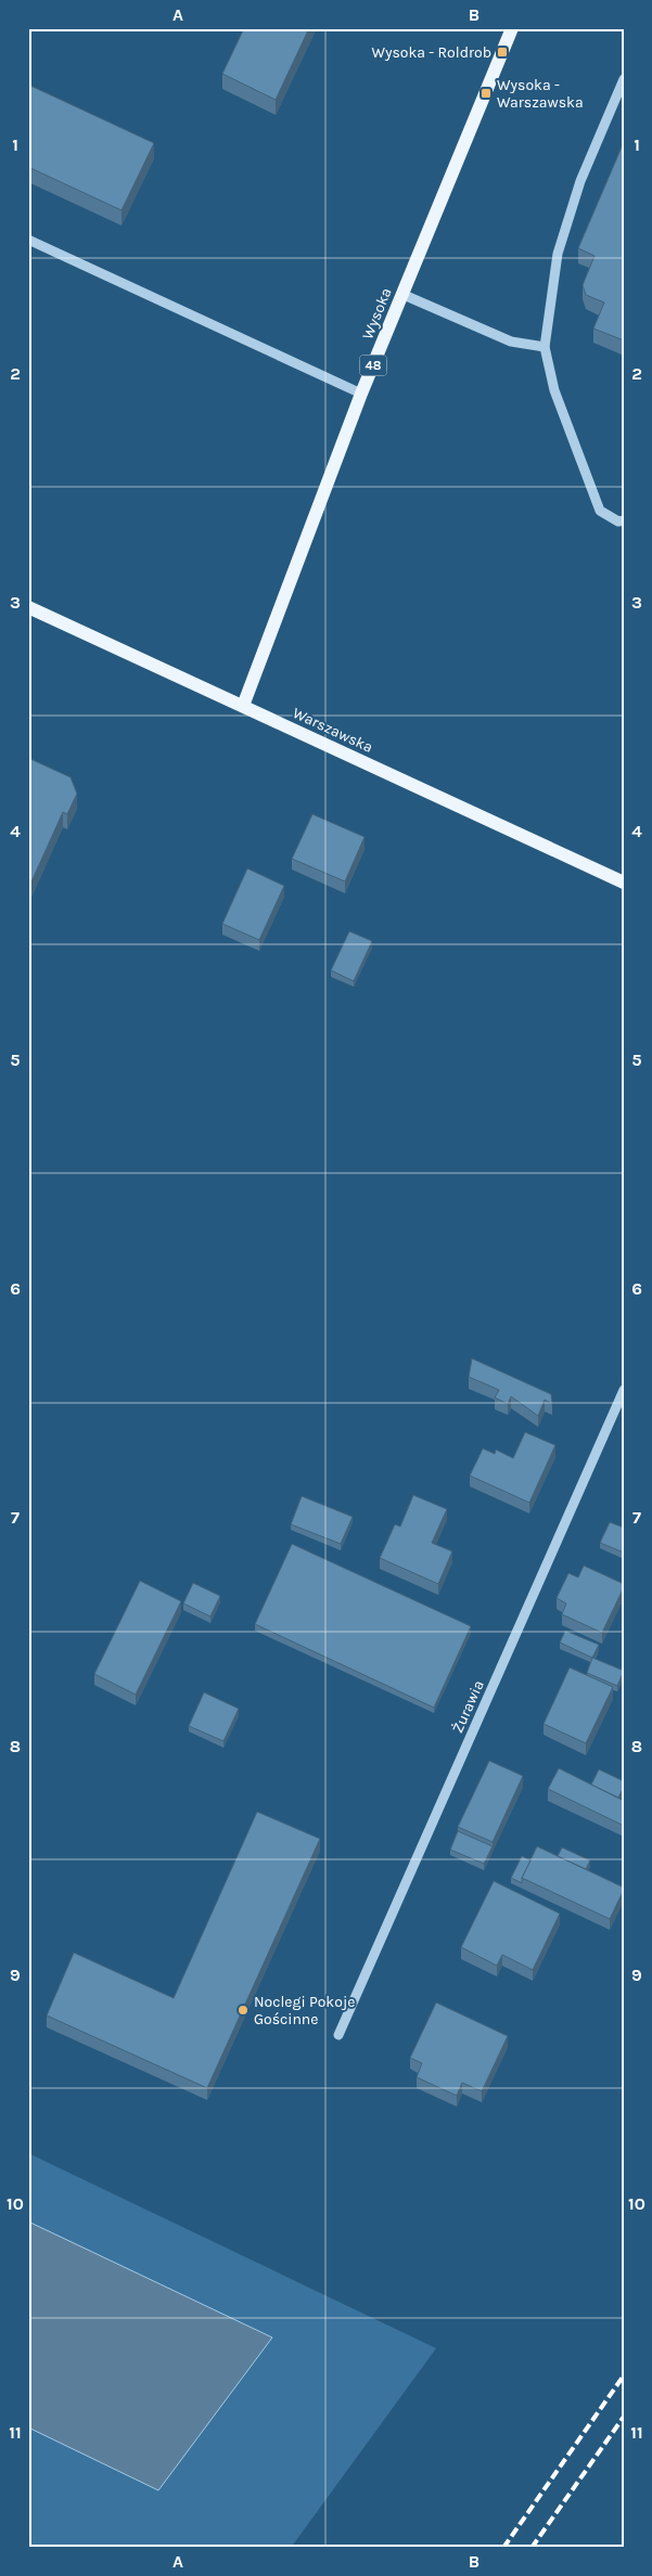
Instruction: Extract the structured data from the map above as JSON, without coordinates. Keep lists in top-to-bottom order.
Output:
{
  "streets": {
    "main road": ["Wysoka", "48", "Warszawska"],
    "street": ["Żurawia"]
  },
  "crossings": [
    ["Wysoka", "Warszawska"]
  ],
  "places": {
    "transit": ["Wysoka - Roldrob", "Wysoka - Warszawska"],
    "other": ["Noclegi Pokoje Gościnne"]
  },
  "grid": {
    "columns": ["A", "B"],
    "rows": [
      "1",
      "2",
      "3",
      "4",
      "5",
      "6",
      "7",
      "8",
      "9",
      "10",
      "11"
    ]
  }
}
